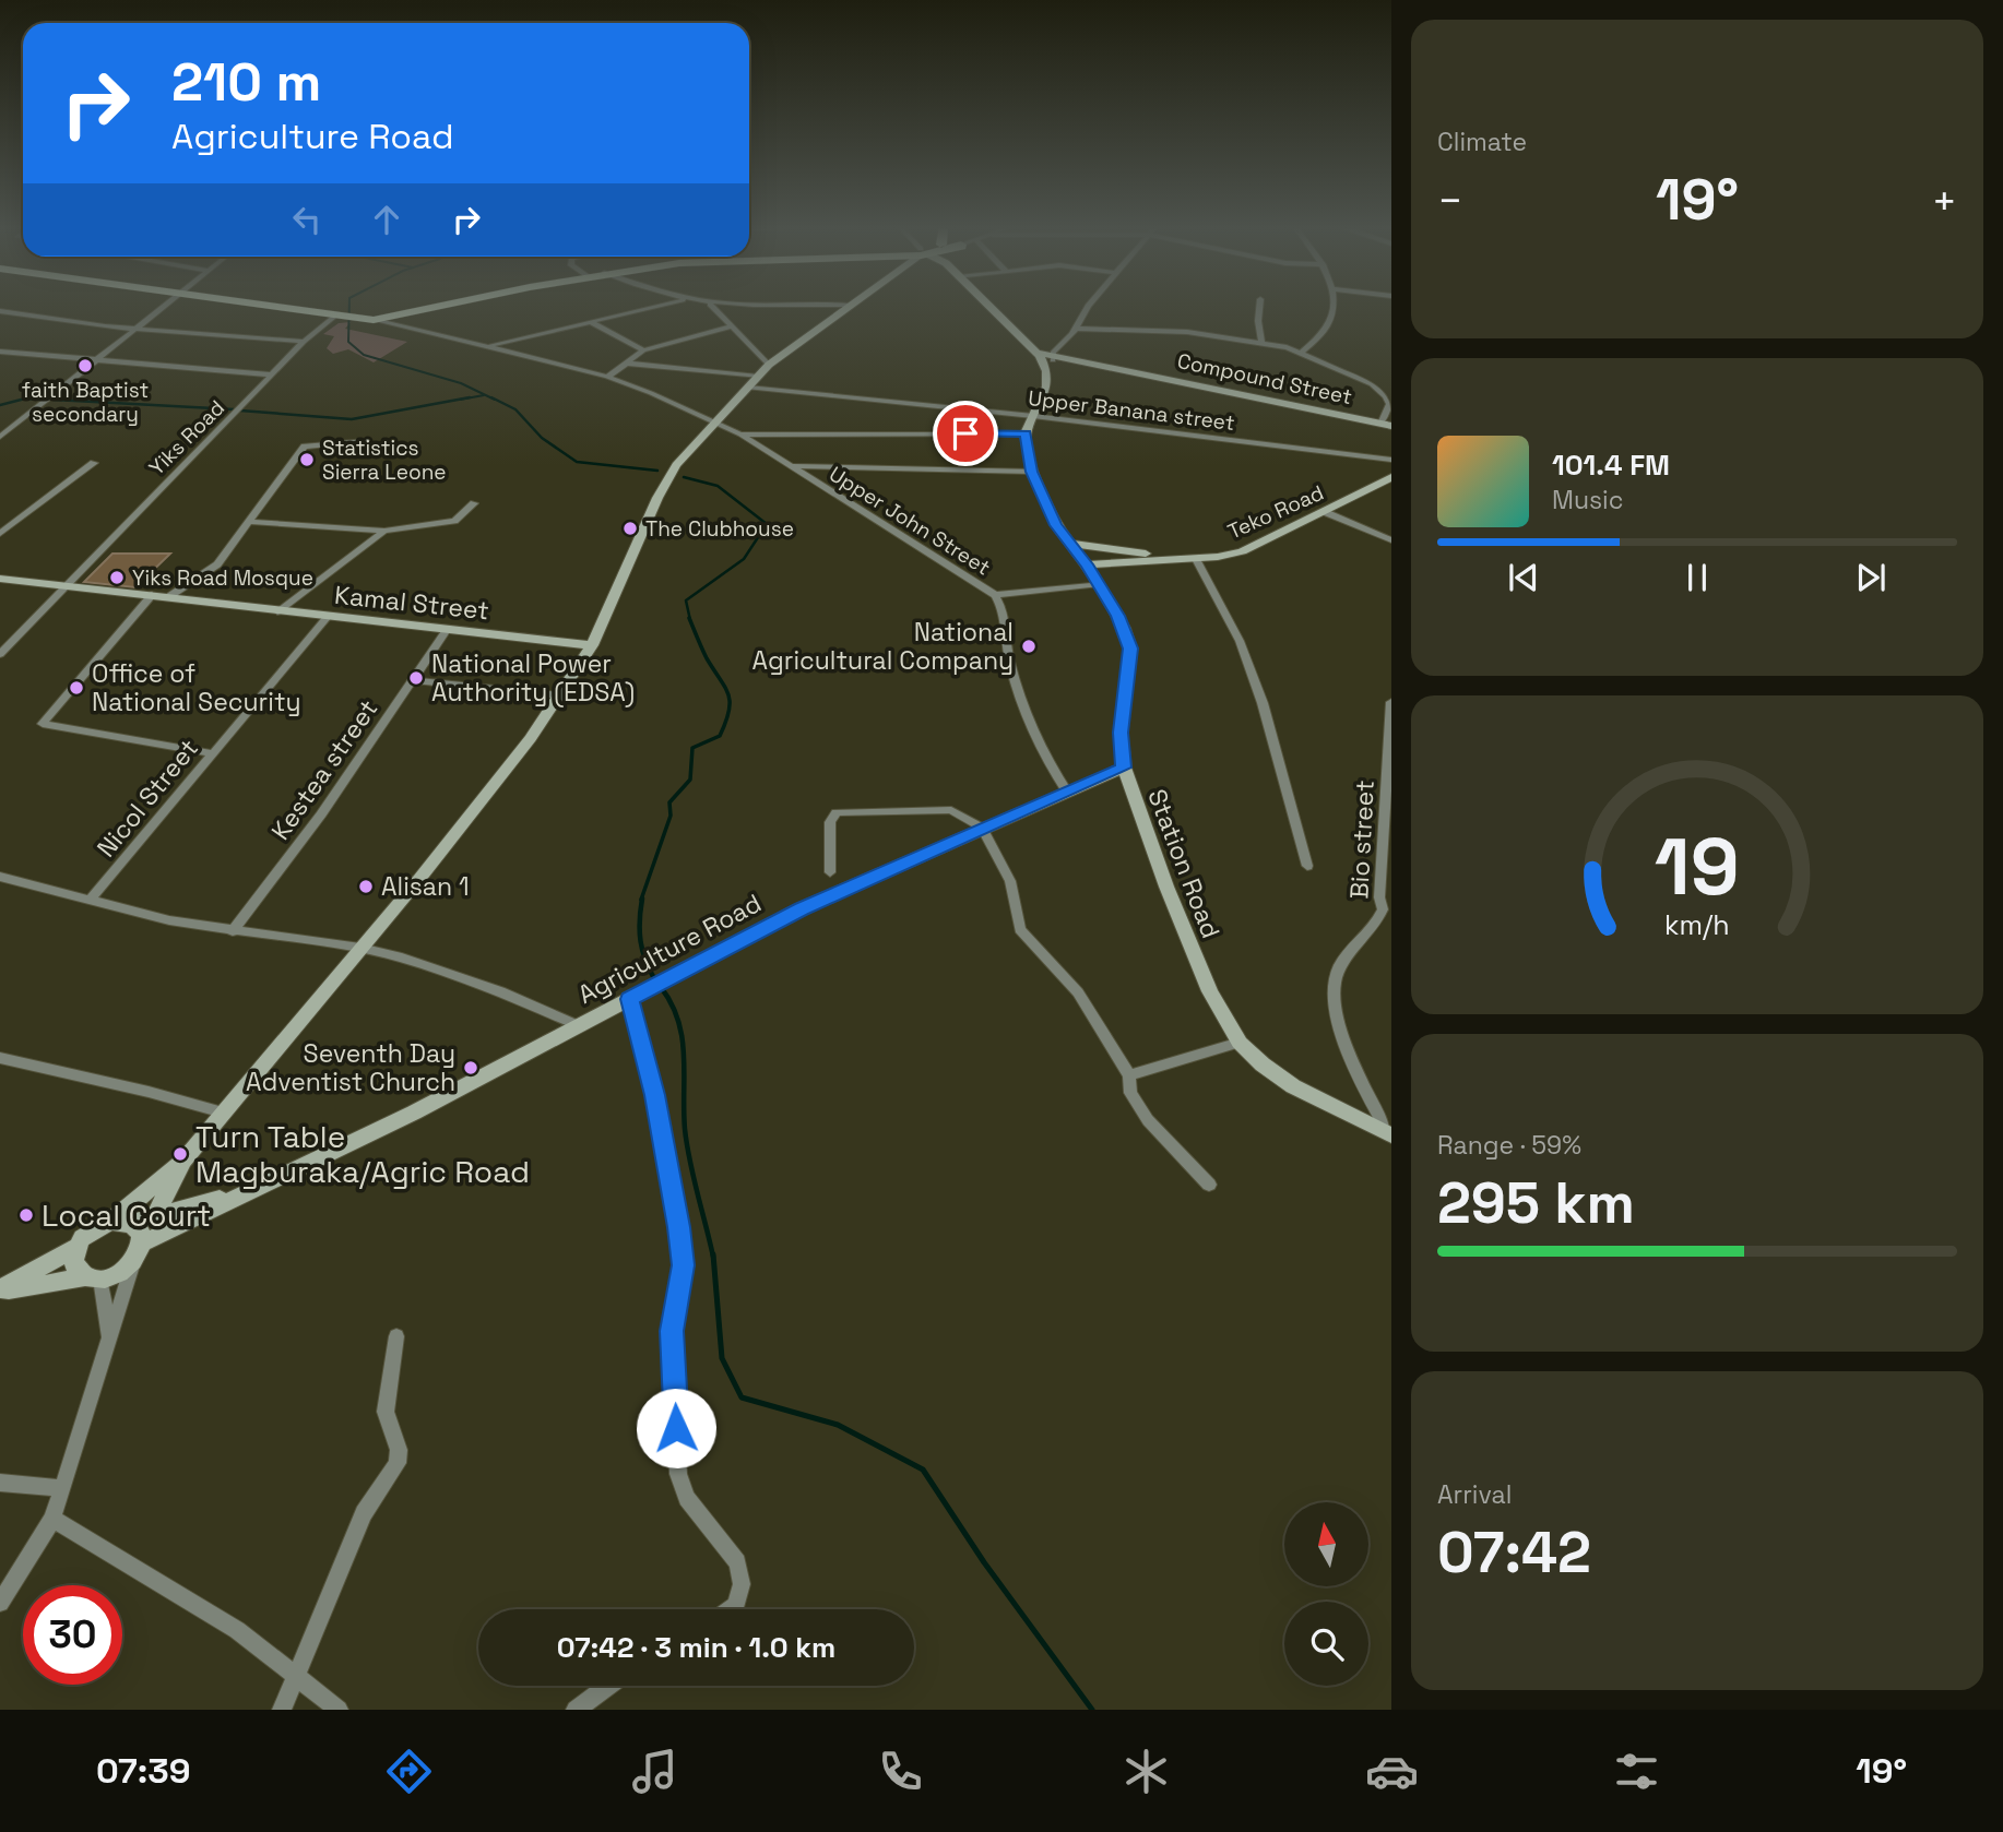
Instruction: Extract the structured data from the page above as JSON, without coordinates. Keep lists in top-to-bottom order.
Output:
{
  "streets": {
    "street": [
      "Compound Street",
      "Upper Banana street",
      "Yiks Road",
      "Teko Road",
      "Upper John Street",
      "Kamal Street",
      "Kestea street",
      "Nicol Street",
      "Bio street",
      "Station Road",
      "Agriculture Road"
    ]
  },
  "crossings": [
    ["Yiks Road", "Kamal Street"],
    ["Teko Road", "Station Road"],
    ["Upper John Street", "Station Road"],
    ["Kamal Street", "Kestea street"],
    ["Kamal Street", "Nicol Street"],
    ["Bio street", "Station Road"],
    ["Station Road", "Agriculture Road"]
  ],
  "places": [
    "faith Baptist secondary",
    "Statistics Sierra Leone",
    "The Clubhouse",
    "Yiks Road Mosque",
    "National Agricultural Company",
    "National Power Authority (EDSA)",
    "Office of National Security",
    "Alisan 1",
    "Seventh Day Adventist Church",
    "Turn Table Magburaka/Agric Road",
    "Local Court"
  ],
  "north": "top",
  "page": {
    "tile": [
      "Climate",
      ["Range · 59%", "295 km"],
      ["Arrival", "07:42"]
    ],
    "turn": ["210 m", "Agriculture Road"],
    "heat": ["−", "19°", "+"],
    "song": ["101.4 FM", "Music"],
    "limit": "30",
    "trip": "07:42 · 3 min · 1.0 km",
    "tabs": ["07:39", "19°"],
    "gauge": ["19", "km/h"]
  }
}
